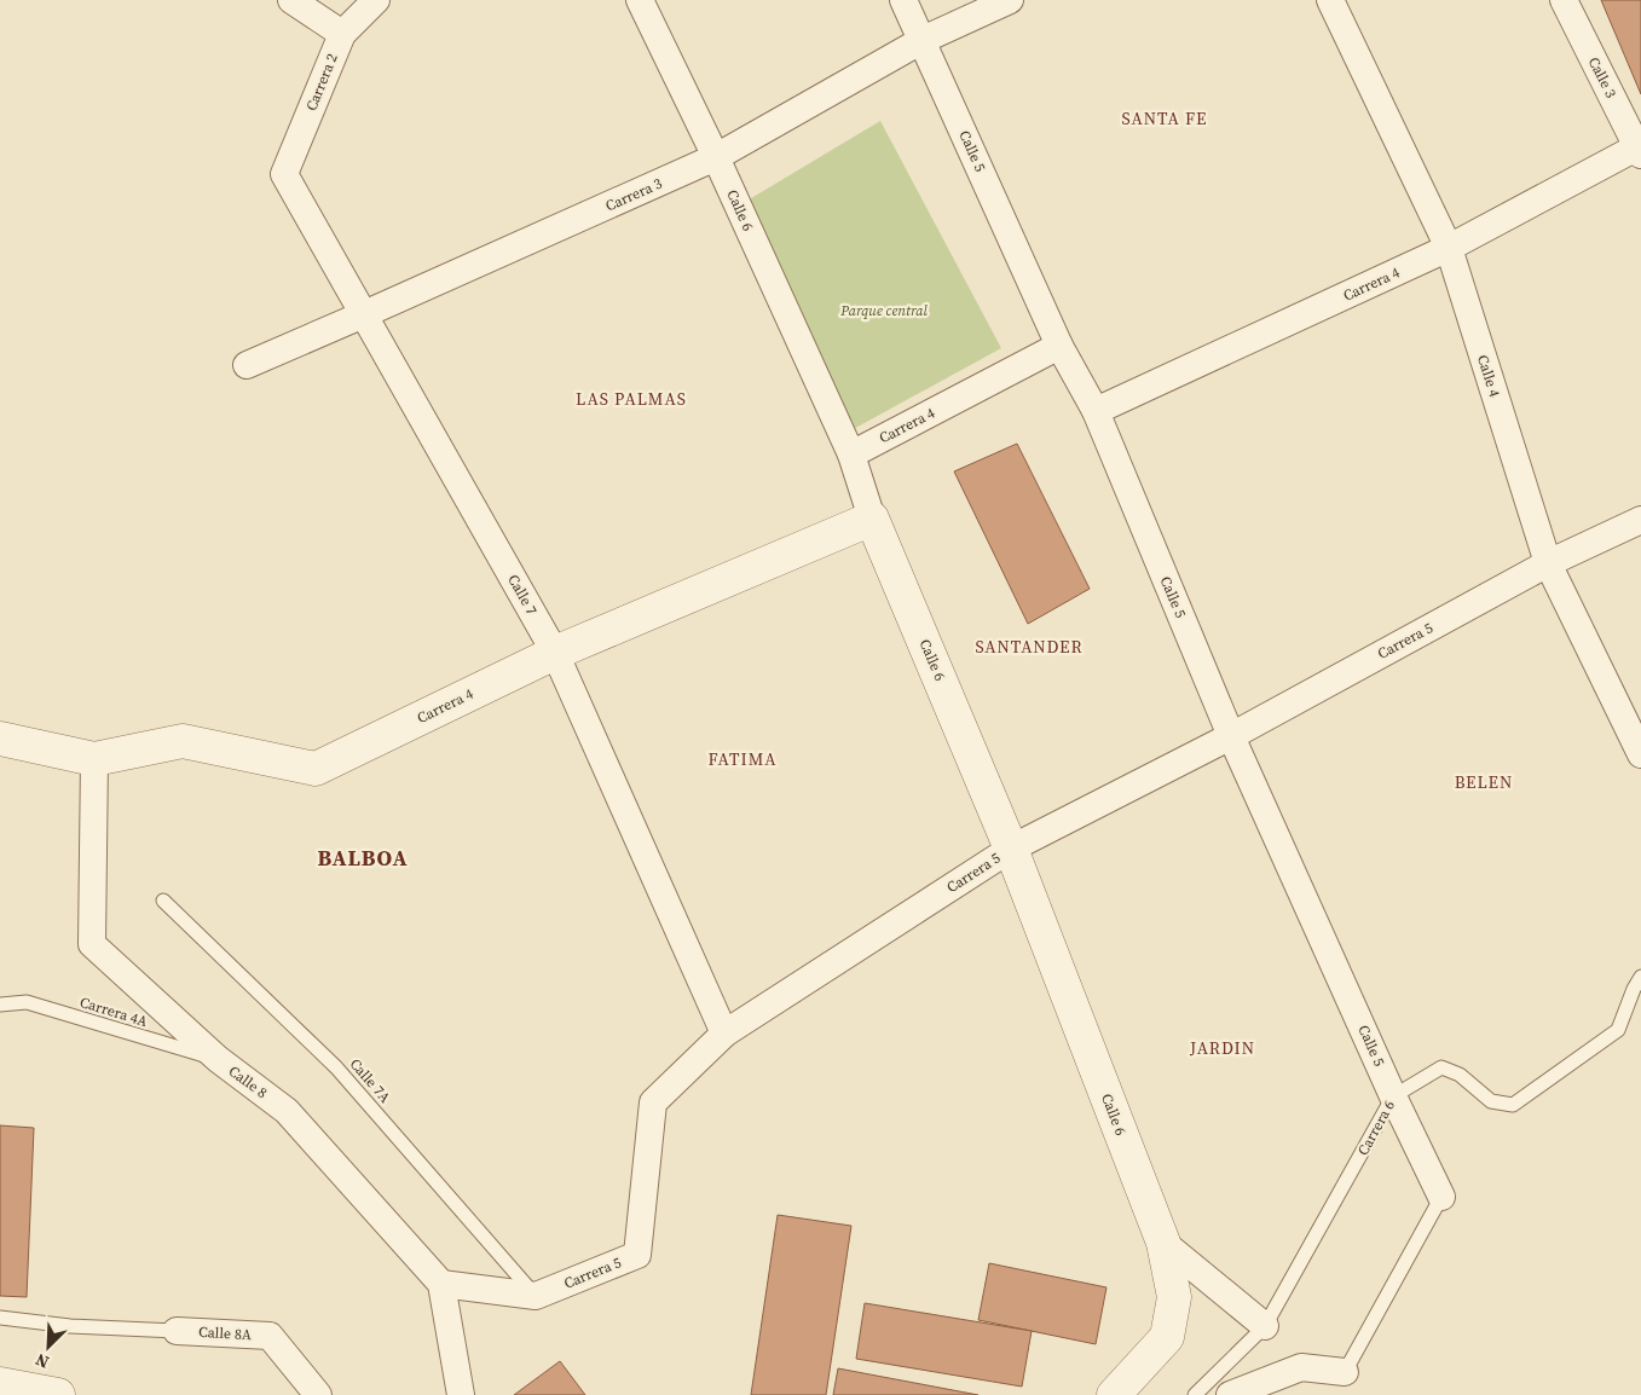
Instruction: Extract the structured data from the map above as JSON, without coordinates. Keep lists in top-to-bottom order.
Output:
{
  "streets": {
    "street": [
      "Calle 3",
      "Carrera 2",
      "Calle 5",
      "Carrera 3",
      "Calle 6",
      "Carrera 4",
      "Calle 4",
      "Calle 7",
      "Carrera 5",
      "Calle 8",
      "Calle 8A"
    ],
    "lane": ["Carrera 4A", "Calle 7A", "Carrera 6"]
  },
  "crossings": [
    ["Calle 3", "Carrera 4"],
    ["Carrera 2", "Calle 7"],
    ["Calle 5", "Carrera 3"],
    ["Calle 5", "Carrera 4"],
    ["Calle 5", "Carrera 5"],
    ["Calle 5", "Carrera 6"],
    ["Carrera 3", "Calle 6"],
    ["Carrera 3", "Calle 7"],
    ["Calle 6", "Carrera 4"],
    ["Calle 6", "Carrera 5"],
    ["Carrera 4", "Calle 4"],
    ["Carrera 4", "Calle 7"],
    ["Carrera 4", "Calle 8"],
    ["Calle 4", "Carrera 5"],
    ["Calle 7", "Carrera 5"],
    ["Carrera 5", "Calle 7A"],
    ["Carrera 5", "Calle 8"],
    ["Carrera 4A", "Calle 8"]
  ],
  "districts": [
    "SANTA FE",
    "LAS PALMAS",
    "SANTANDER",
    "FATIMA",
    "BELEN",
    "BALBOA",
    "JARDIN"
  ],
  "parks": ["Parque central"],
  "north": "bottom left"
}
